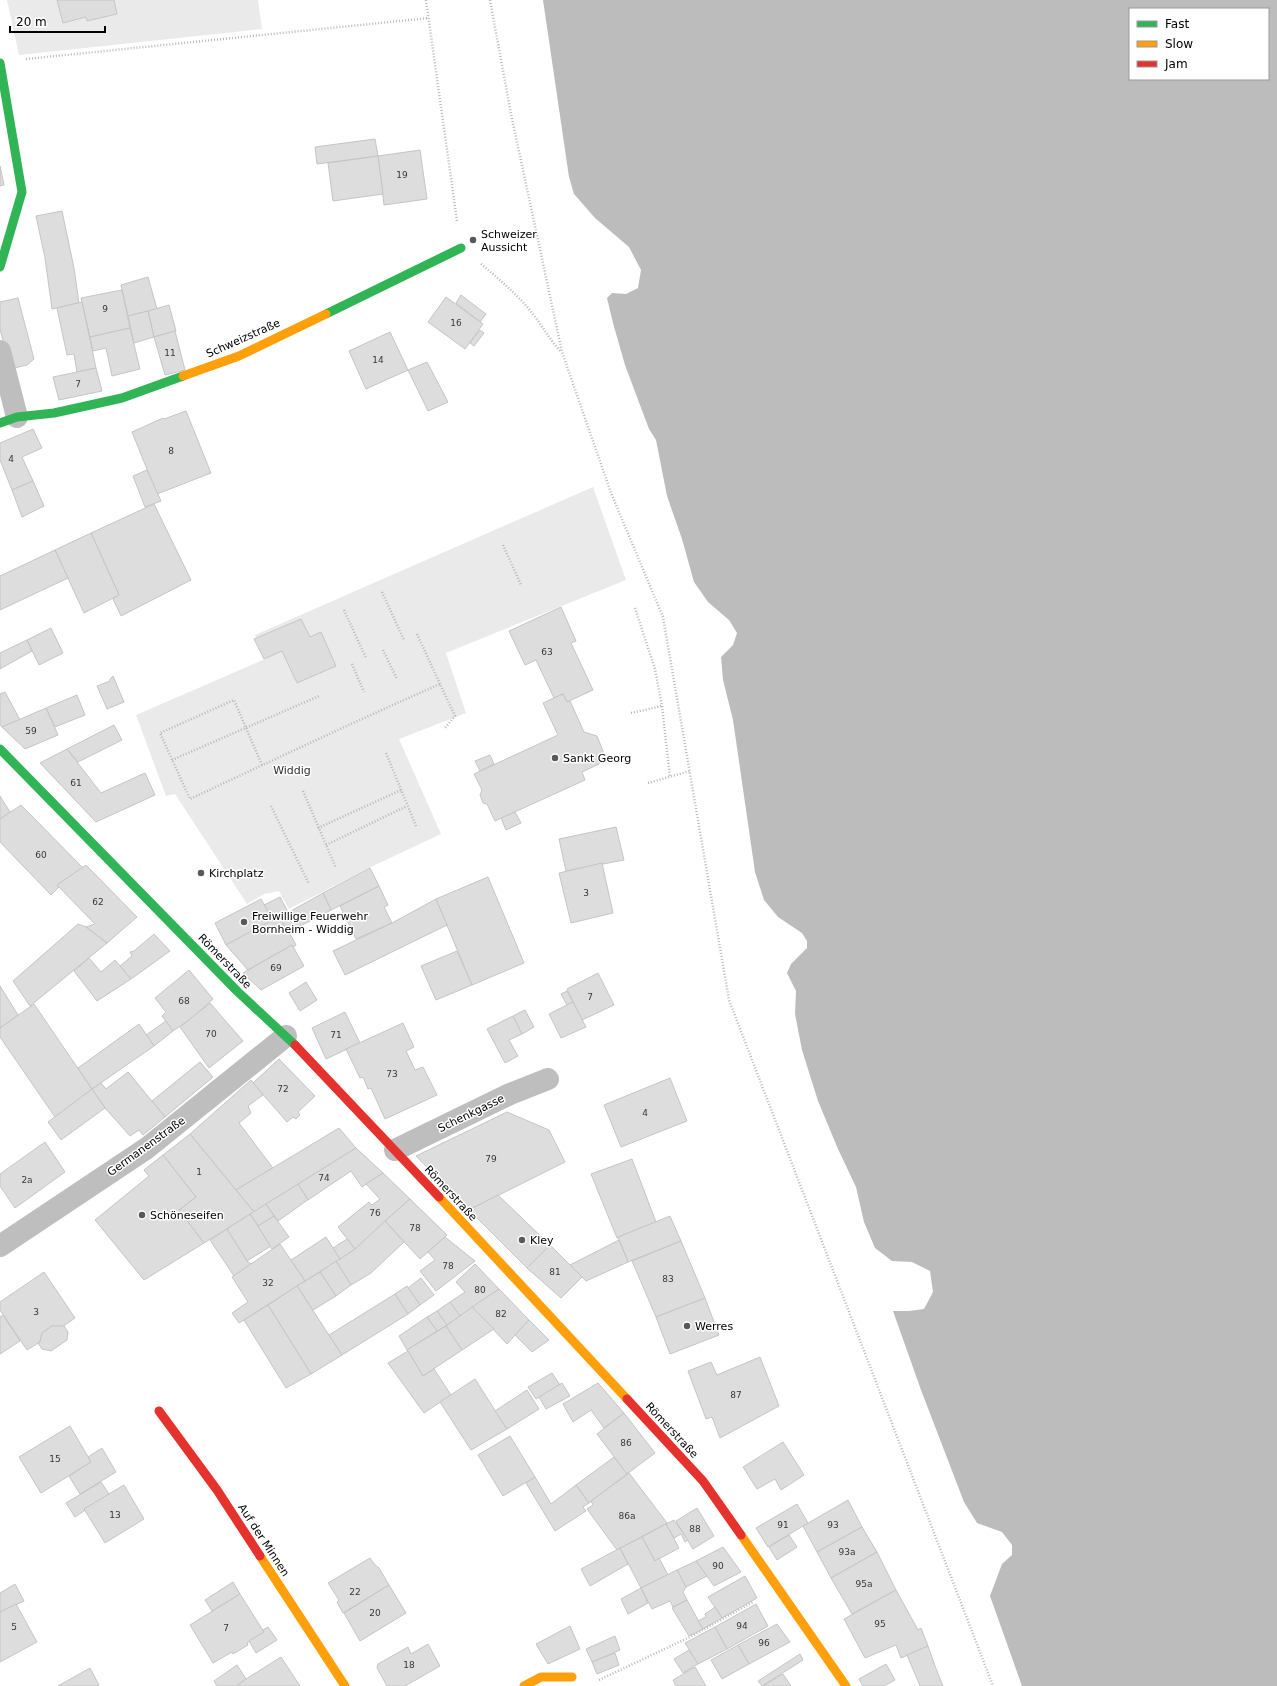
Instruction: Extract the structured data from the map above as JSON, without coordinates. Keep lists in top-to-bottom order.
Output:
{
  "streets": {
    "street": [
      "Schweizstraße",
      "Römerstraße",
      "Schenkgasse",
      "Germanenstraße",
      "Auf der Minnen"
    ]
  },
  "crossings": [
    ["Römerstraße", "Schenkgasse"],
    ["Römerstraße", "Germanenstraße"]
  ],
  "parks": ["Widdig"],
  "places": [
    "Schweizer Aussicht",
    "Sankt Georg",
    "Kirchplatz",
    "Freiwillige Feuerwehr Bornheim - Widdig",
    "Schöneseifen",
    "Kley",
    "Werres"
  ],
  "house_numbers": [
    "19",
    "9",
    "16",
    "11",
    "14",
    "7",
    "8",
    "4",
    "63",
    "59",
    "61",
    "60",
    "3",
    "62",
    "69",
    "7",
    "68",
    "70",
    "71",
    "73",
    "72",
    "4",
    "79",
    "1",
    "74",
    "2a",
    "76",
    "78",
    "78",
    "81",
    "83",
    "32",
    "80",
    "3",
    "82",
    "87",
    "86",
    "15",
    "13",
    "86a",
    "91",
    "93",
    "88",
    "93a",
    "90",
    "95a",
    "22",
    "20",
    "95",
    "94",
    "5",
    "7",
    "96",
    "18"
  ],
  "legend": ["Fast", "Slow", "Jam"],
  "scale_bar": "20 m"
}
